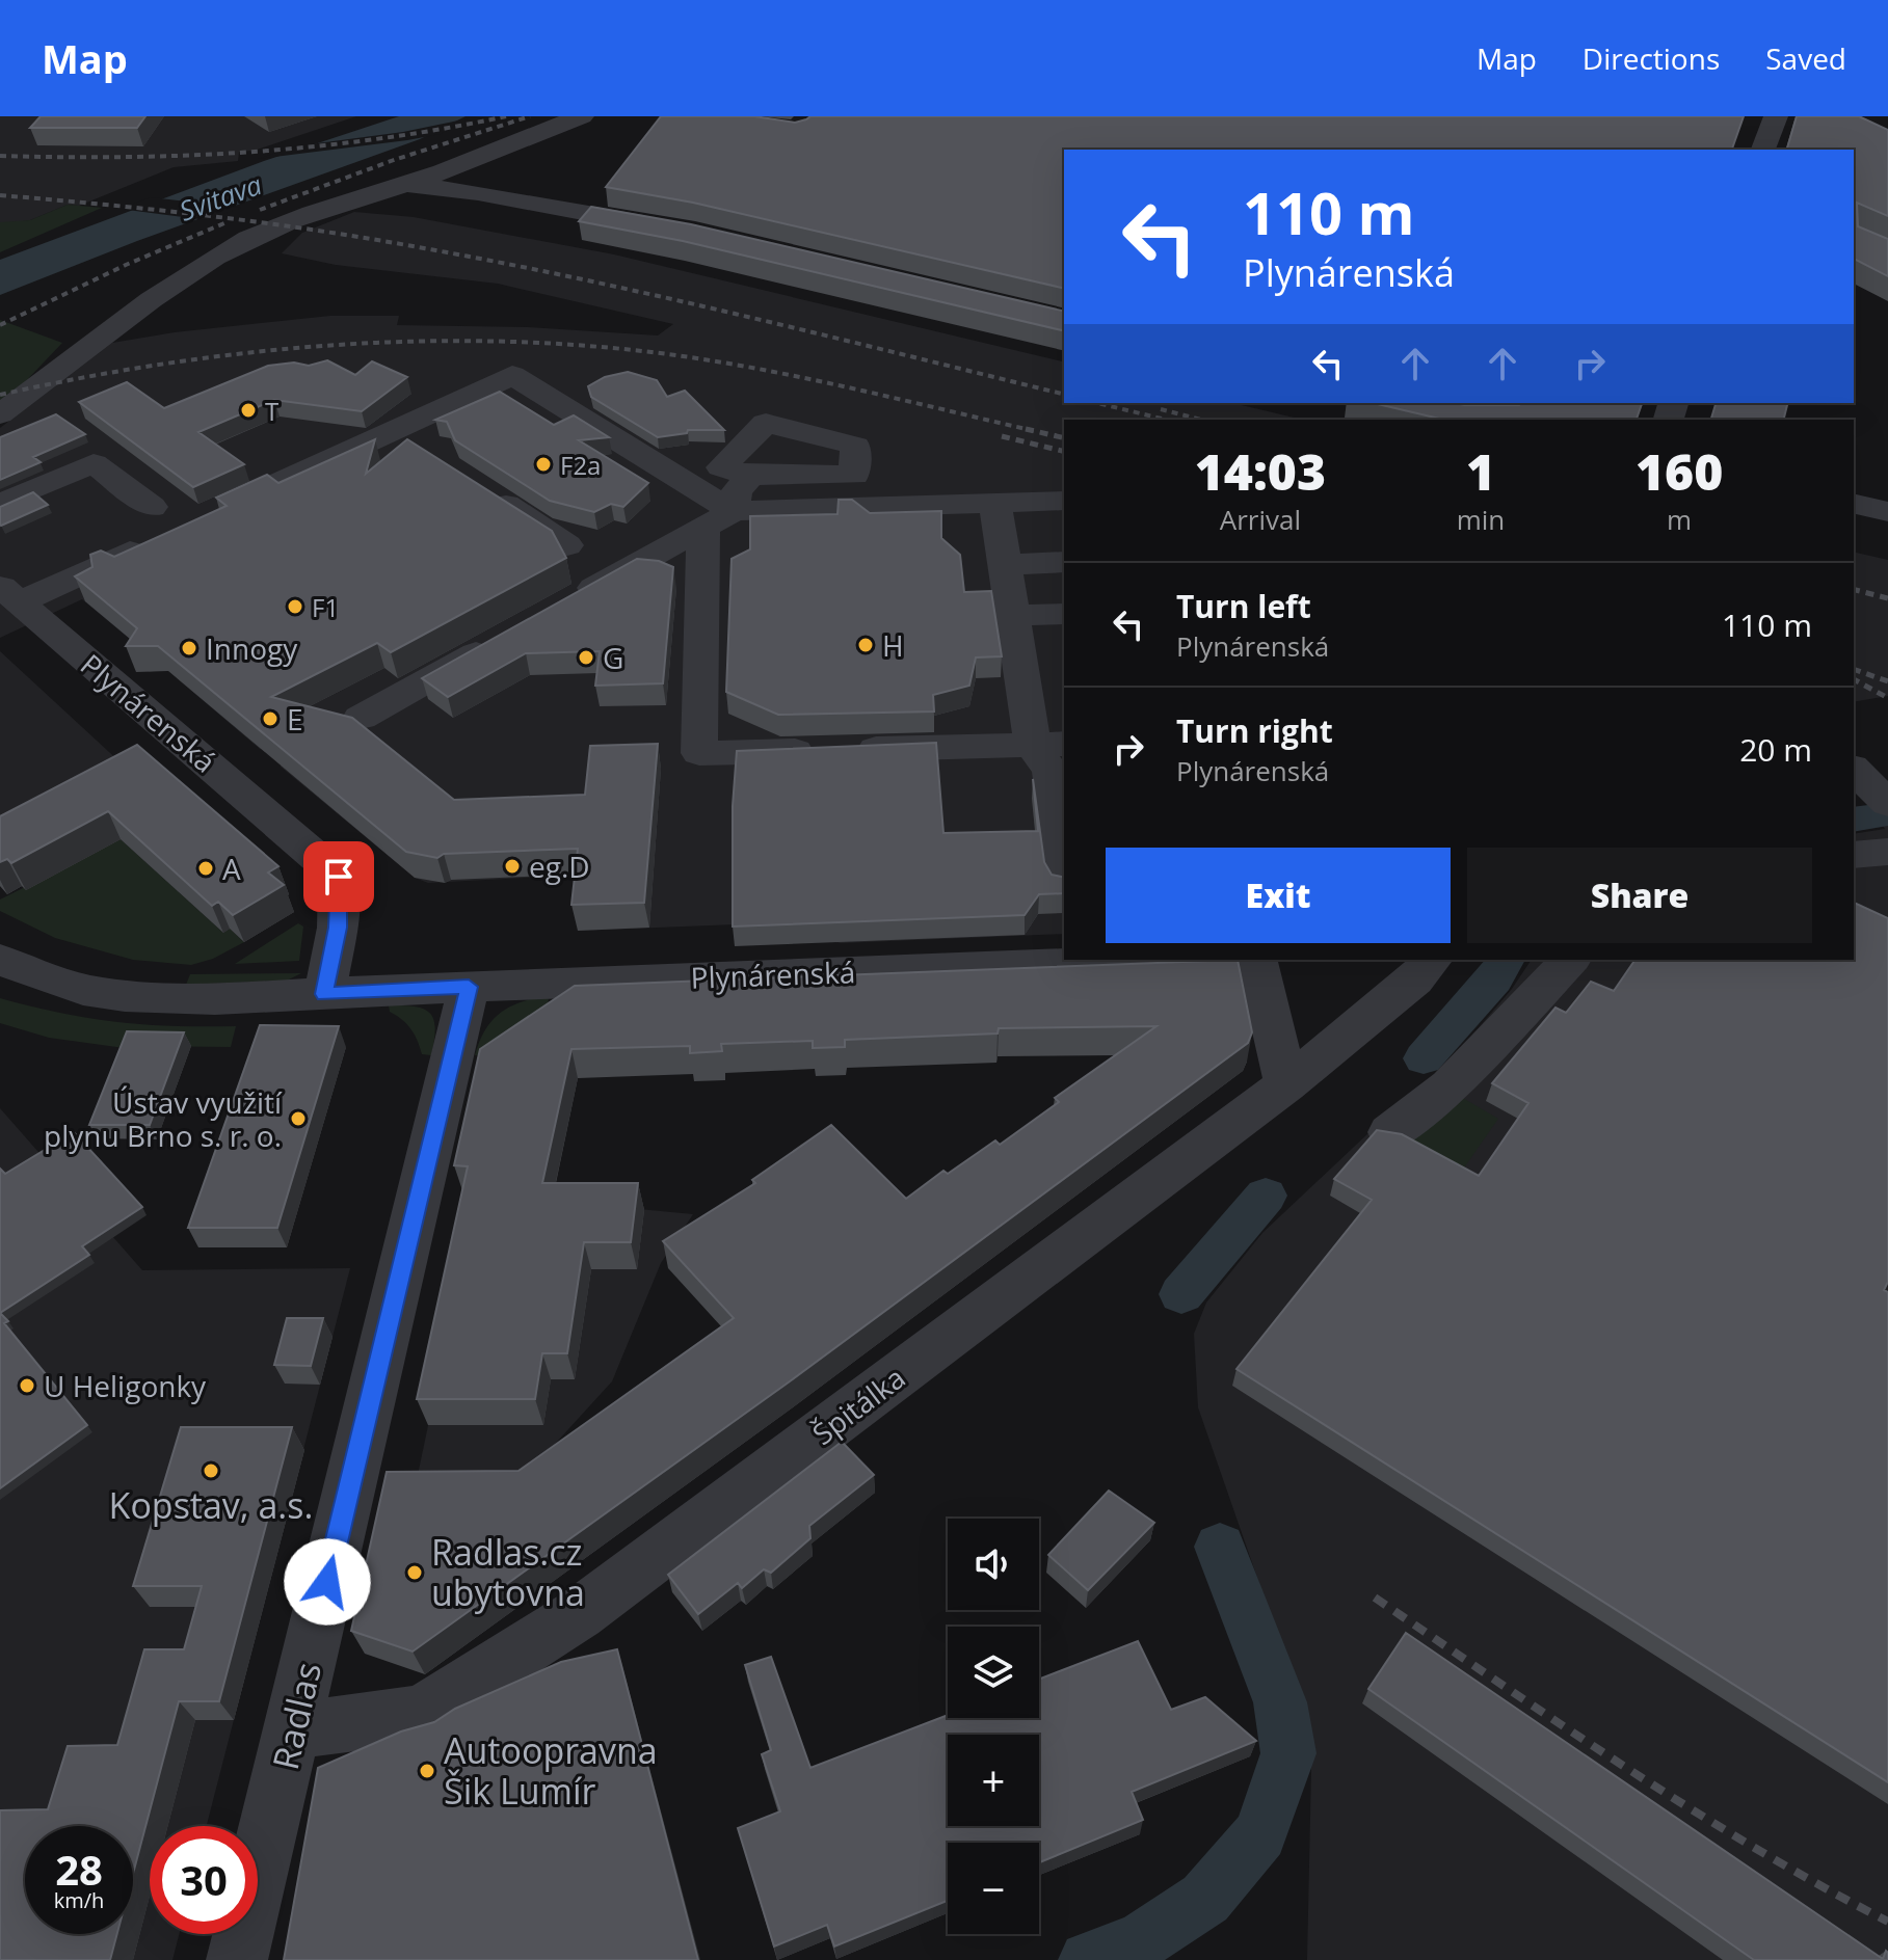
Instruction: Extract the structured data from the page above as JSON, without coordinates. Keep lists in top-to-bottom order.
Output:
{
  "streets": {
    "street": ["Plynárenská", "Špitálka", "Radlas"]
  },
  "crossings": [
    ["Plynárenská", "Radlas"],
    ["Špitálka", "Radlas"]
  ],
  "water": ["Svitava"],
  "places": [
    "T",
    "F2a",
    "F1",
    "H",
    "Innogy",
    "G",
    "E",
    "eg.D",
    "A",
    "Ústav využití plynu Brno s. r. o.",
    "U Heligonky",
    "Kopstav, a.s.",
    "Radlas.cz ubytovna",
    "Autoopravna Šik Lumír"
  ],
  "page": {
    "header": "Map",
    "nav": ["Map", "Directions", "Saved"],
    "turn": ["110 m", "Plynárenská"],
    "eta": [
      "14:03",
      "Arrival",
      "1",
      "min",
      "160",
      "m"
    ],
    "list": [
      {
        "name": "Turn left",
        "note": "Plynárenská",
        "value": "110 m"
      },
      {
        "name": "Turn right",
        "note": "Plynárenská",
        "value": "20 m"
      }
    ],
    "buttons": ["Exit", "Share"],
    "map_buttons": ["+", "−"],
    "speed": "28 km/h",
    "limit": "30"
  }
}
